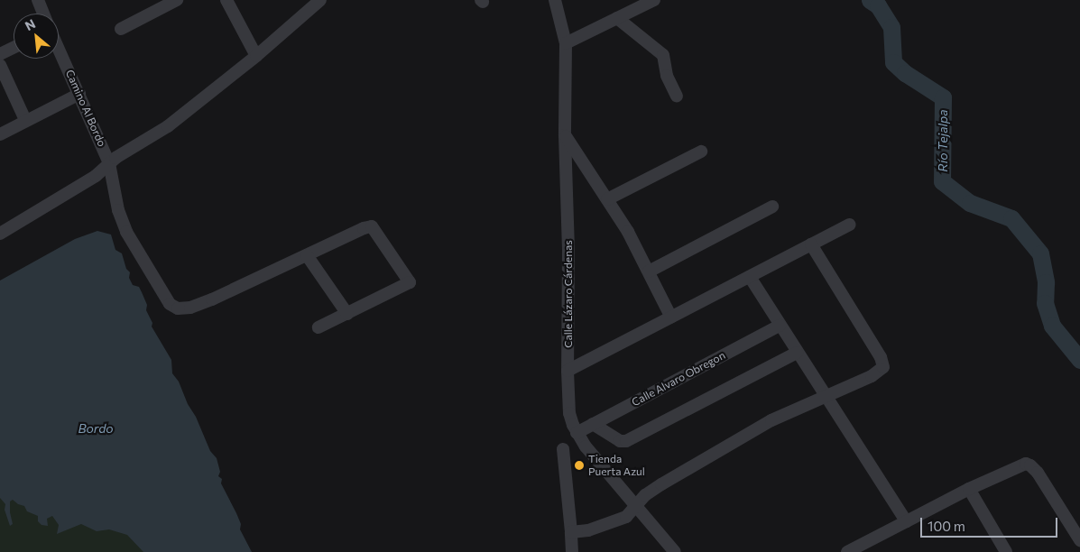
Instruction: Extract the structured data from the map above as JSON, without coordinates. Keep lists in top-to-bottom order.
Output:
{
  "streets": {
    "street": ["Camino Al Bordo", "Calle Lázaro Cárdenas", "Calle Alvaro Obregon"]
  },
  "crossings": [
    ["Calle Lázaro Cárdenas", "Calle Alvaro Obregon"]
  ],
  "water": ["Río Tejalpa", "Bordo"],
  "places": ["Tienda Puerta Azul"],
  "scale_bar": "100 m",
  "north": "top left"
}
